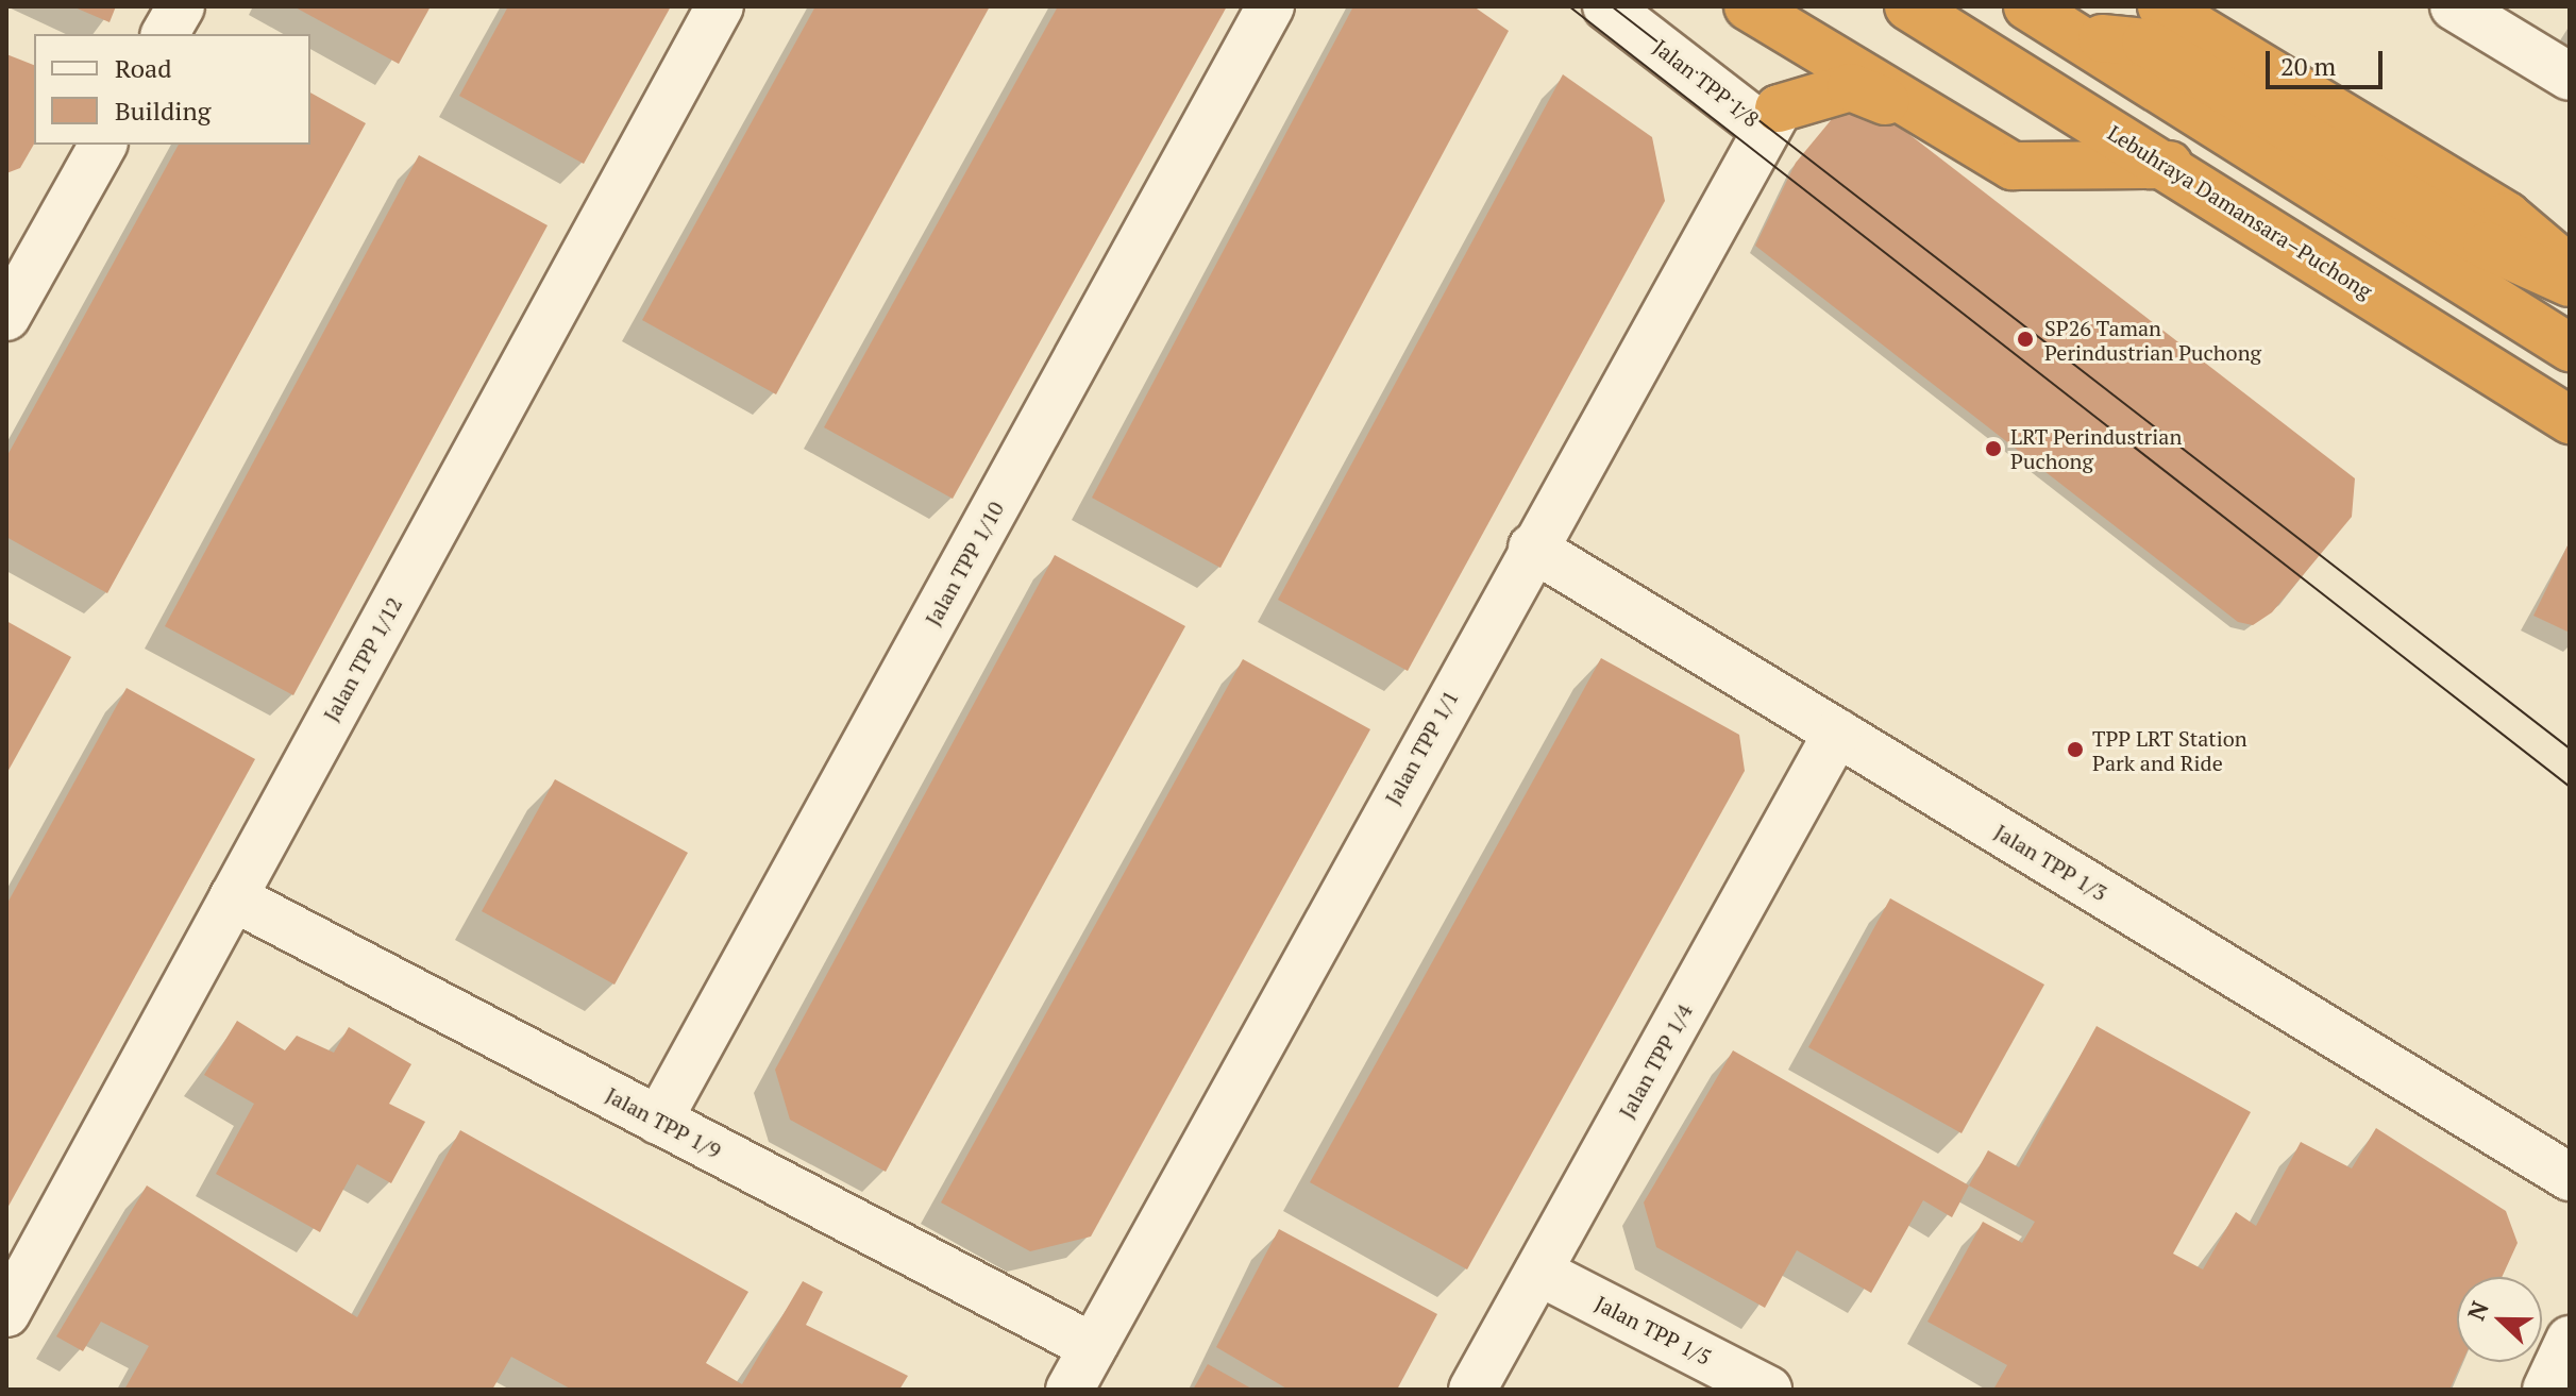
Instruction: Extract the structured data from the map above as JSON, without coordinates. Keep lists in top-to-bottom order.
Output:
{
  "streets": {
    "highway": ["Lebuhraya Damansara–Puchong"],
    "street": [
      "Jalan TPP 1/8",
      "Jalan TPP 1/10",
      "Jalan TPP 1/12",
      "Jalan TPP 1/1",
      "Jalan TPP 1/3",
      "Jalan TPP 1/4",
      "Jalan TPP 1/9",
      "Jalan TPP 1/5"
    ]
  },
  "crossings": [
    ["Jalan TPP 1/8", "Jalan TPP 1/1"],
    ["Jalan TPP 1/10", "Jalan TPP 1/9"],
    ["Jalan TPP 1/12", "Jalan TPP 1/9"],
    ["Jalan TPP 1/1", "Jalan TPP 1/3"],
    ["Jalan TPP 1/1", "Jalan TPP 1/9"],
    ["Jalan TPP 1/3", "Jalan TPP 1/4"],
    ["Jalan TPP 1/4", "Jalan TPP 1/5"]
  ],
  "places": ["SP26 Taman Perindustrian Puchong", "LRT Perindustrian Puchong", "TPP LRT Station Park and Ride"],
  "legend": ["Road", "Building"],
  "scale_bar": "20 m",
  "north": "left"
}
